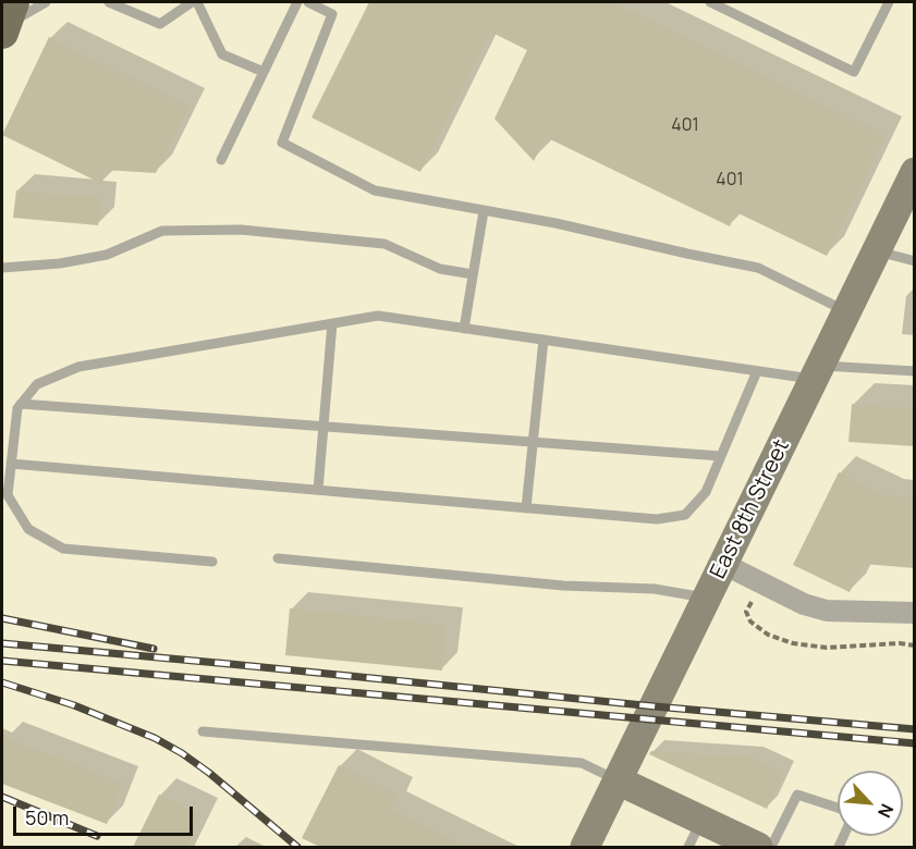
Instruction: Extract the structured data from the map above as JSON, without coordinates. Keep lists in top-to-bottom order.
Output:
{
  "streets": {
    "main road": ["East 8th Street"]
  },
  "house_numbers": ["401", "401"],
  "scale_bar": "50 m",
  "north": "bottom right"
}
